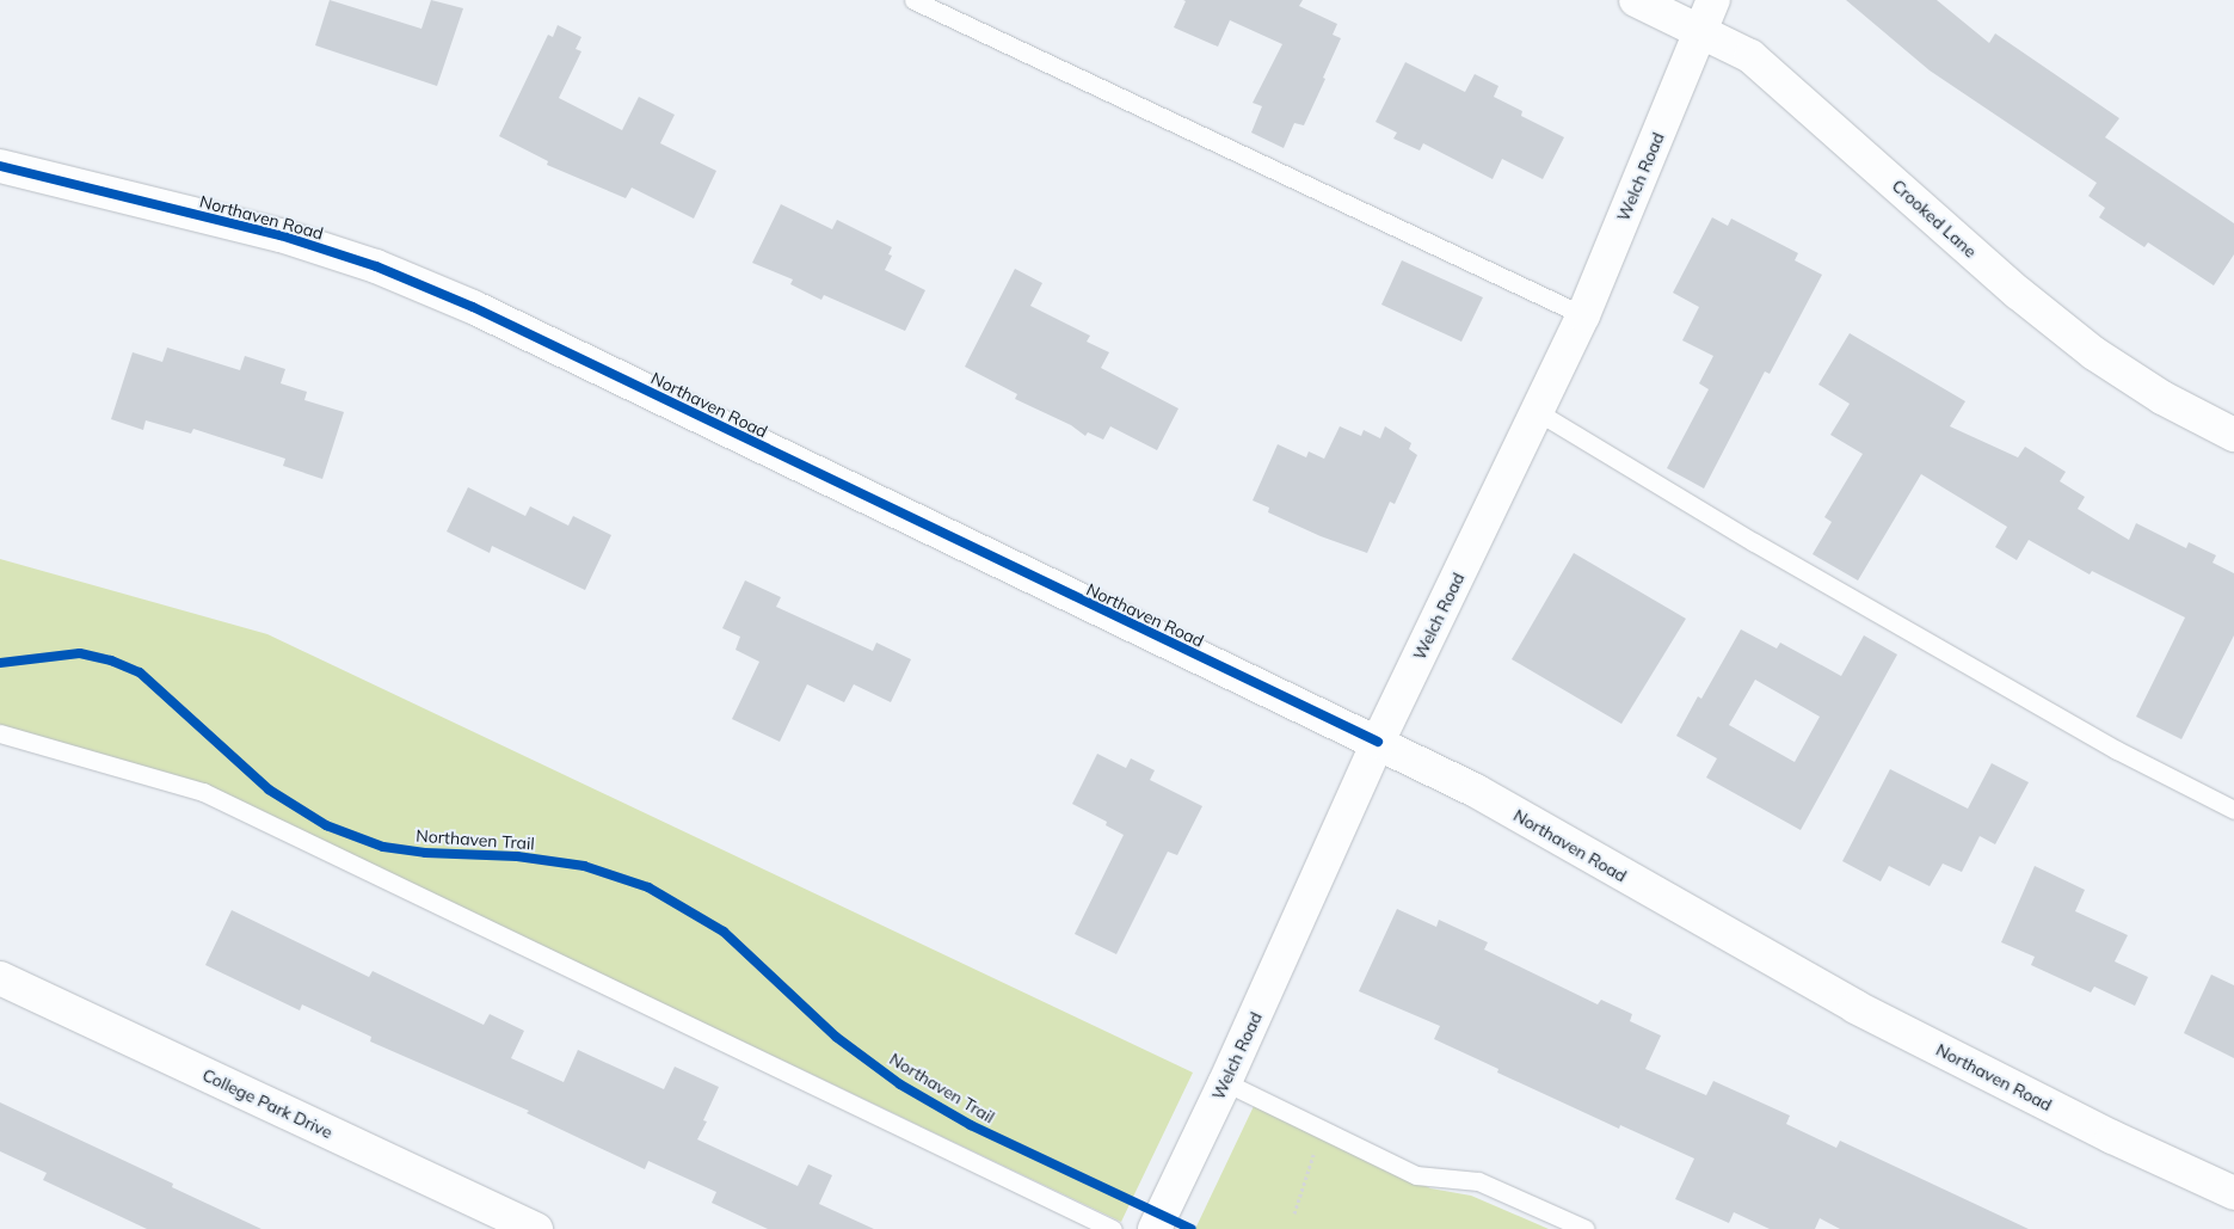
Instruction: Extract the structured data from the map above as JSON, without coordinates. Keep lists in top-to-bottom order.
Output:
{
  "streets": {
    "street": [
      "Welch Road",
      "Northaven Road",
      "Crooked Lane",
      "College Park Drive"
    ],
    "cycle path": ["Northaven Trail"]
  },
  "crossings": [
    ["Welch Road", "Northaven Road"],
    ["Welch Road", "Crooked Lane"]
  ]
}
